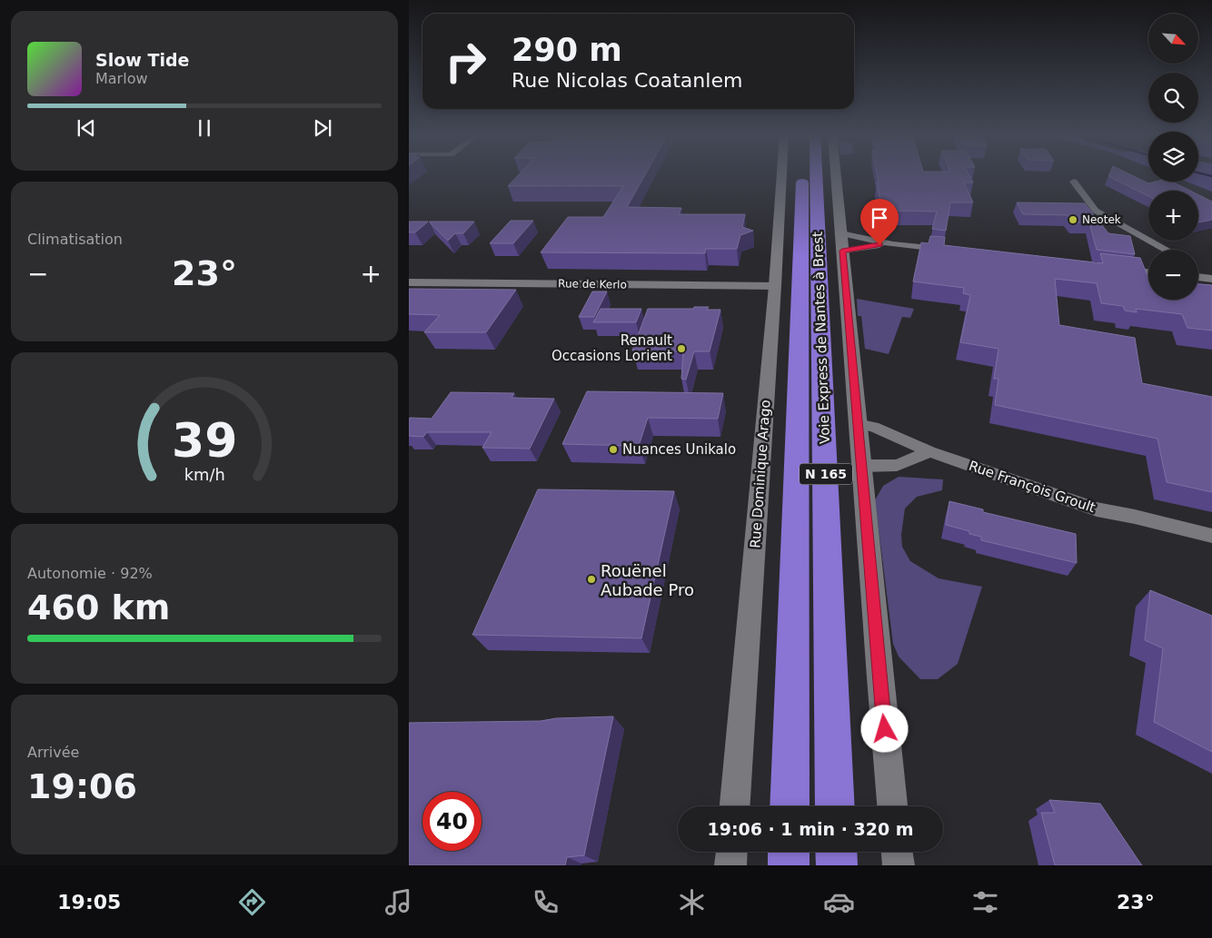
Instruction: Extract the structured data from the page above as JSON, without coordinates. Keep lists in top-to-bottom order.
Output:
{
  "streets": {
    "highway": ["Voie Express de Nantes à Brest", "N 165"],
    "street": ["Rue de Kerlo", "Rue Dominique Arago", "Rue François Groult"]
  },
  "crossings": [
    ["Rue de Kerlo", "Rue Dominique Arago"]
  ],
  "places": [
    "Neotek",
    "Renault Occasions Lorient",
    "Nuances Unikalo",
    "Rouënel Aubade Pro"
  ],
  "north": "bottom right",
  "page": {
    "map_buttons": ["+", "−"],
    "turn": ["290 m", "Rue Nicolas Coatanlem"],
    "song": ["Slow Tide", "Marlow"],
    "tile": [
      "Climatisation",
      ["Autonomie · 92%", "460 km"],
      ["Arrivée", "19:06"]
    ],
    "heat": ["−", "23°", "+"],
    "limit": "40",
    "trip": "19:06 · 1 min · 320 m",
    "tabs": ["19:05", "23°"],
    "gauge": ["39", "km/h"]
  }
}
